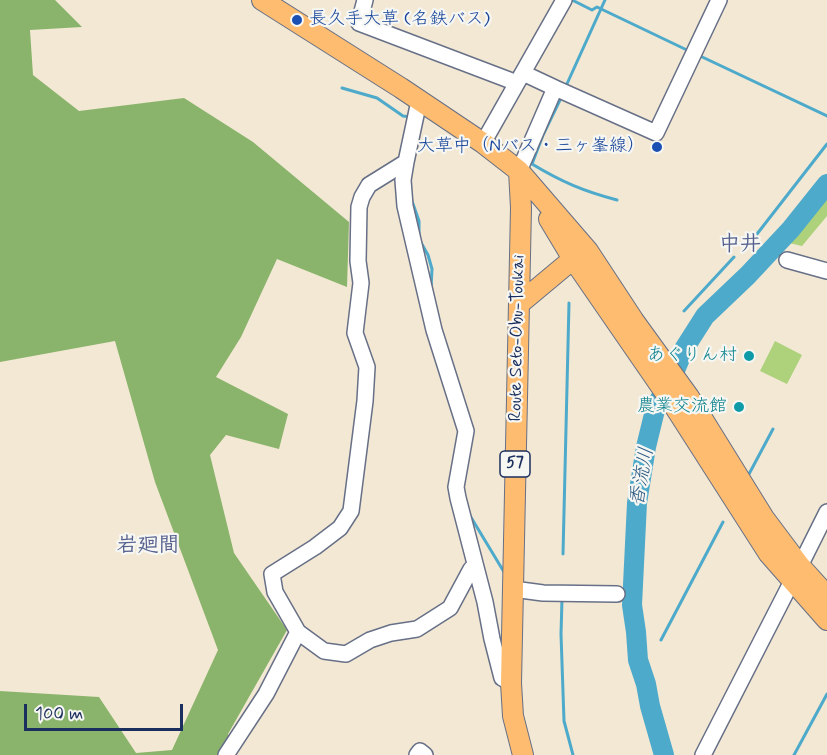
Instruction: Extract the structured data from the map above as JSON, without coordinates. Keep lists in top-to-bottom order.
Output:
{
  "streets": {
    "main road": ["Route Seto-Obu-Toukai", "57"]
  },
  "districts": ["中井", "岩廻間"],
  "water": ["香流川"],
  "places": [
    "長久手大草 (名鉄バス)",
    "大草中（Nバス・三ヶ峯線）",
    "あぐりん村",
    "農業交流館"
  ],
  "scale_bar": "100 m"
}
